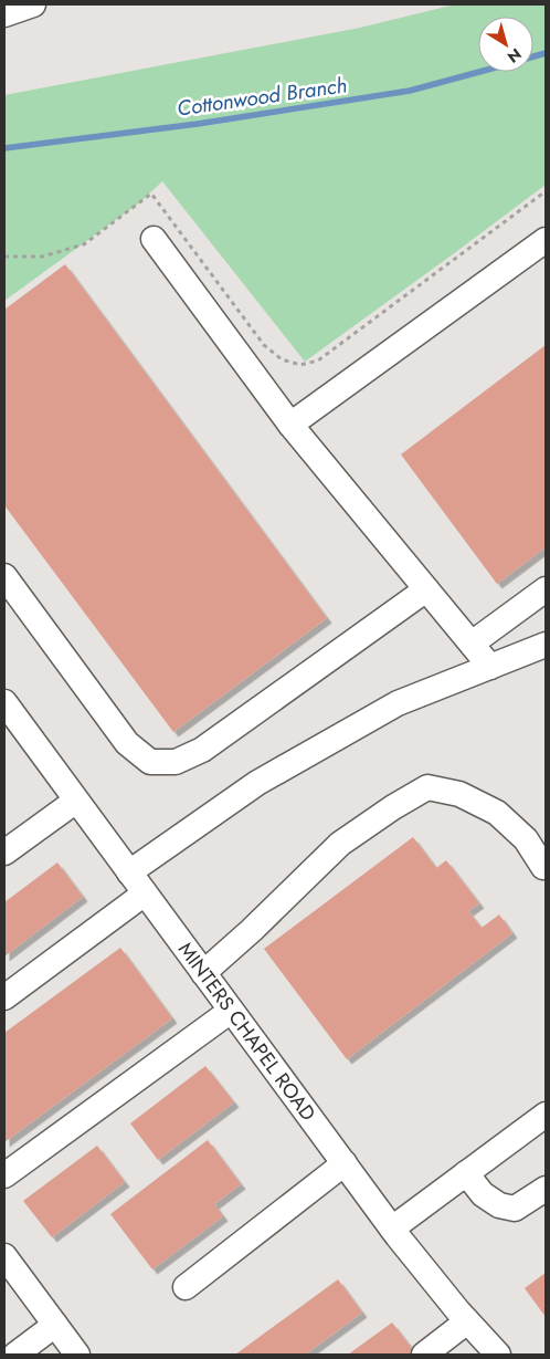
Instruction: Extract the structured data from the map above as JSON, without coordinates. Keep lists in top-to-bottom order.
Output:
{
  "streets": {
    "street": ["MINTERS CHAPEL ROAD"]
  },
  "water": ["Cottonwood Branch"],
  "north": "bottom right"
}
